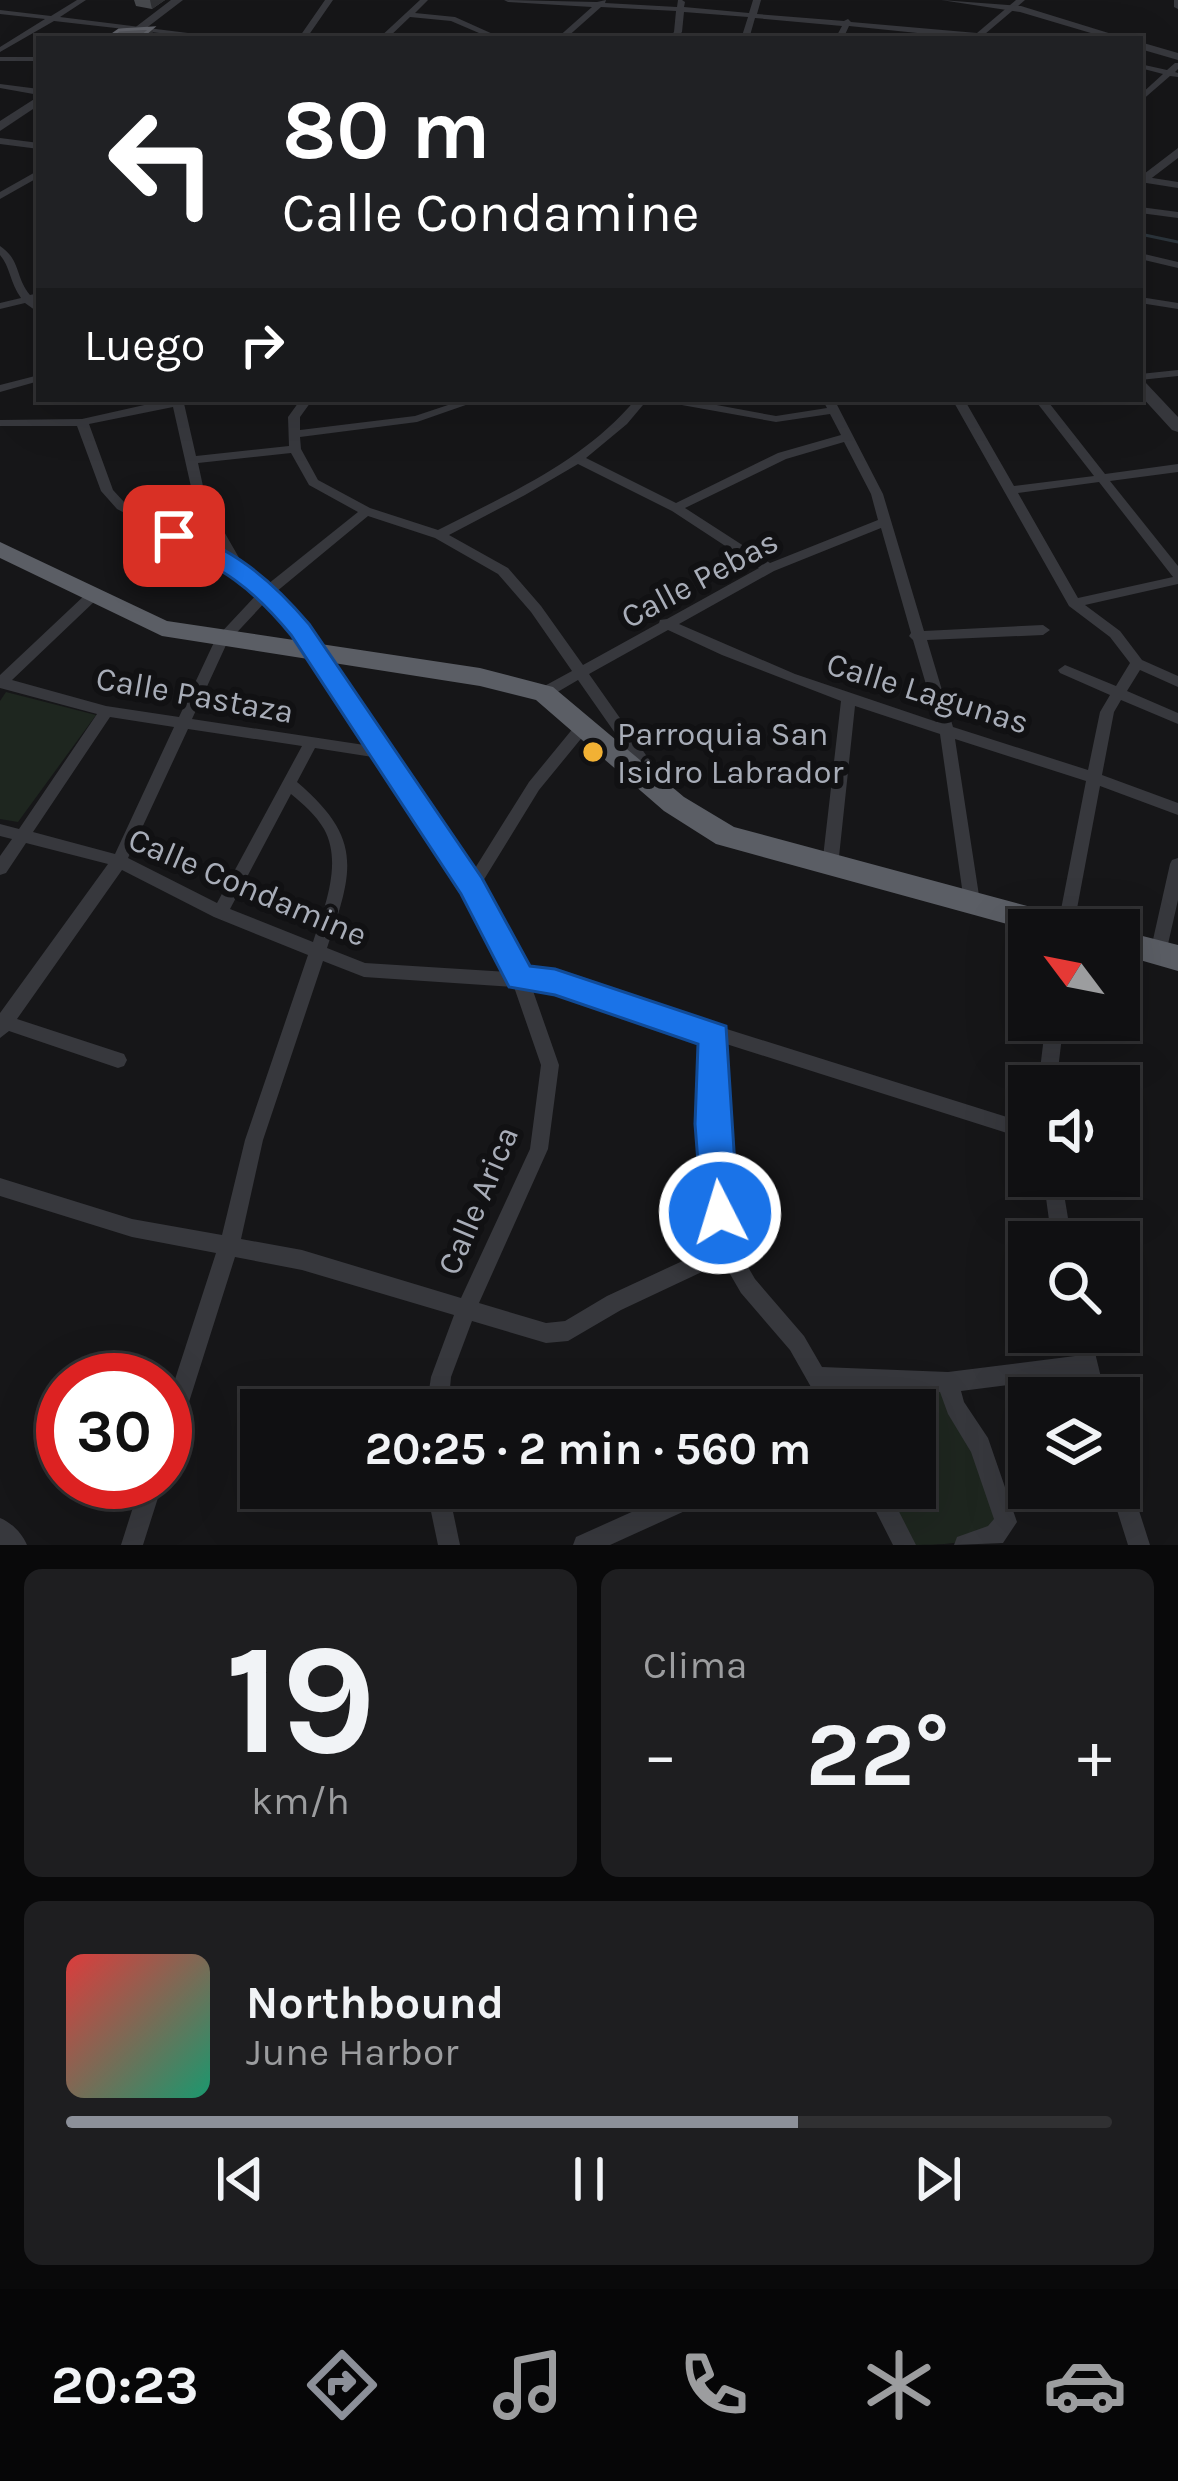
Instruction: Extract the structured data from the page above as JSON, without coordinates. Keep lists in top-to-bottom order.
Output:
{
  "streets": {
    "street": [
      "Calle Pebas",
      "Calle Lagunas",
      "Calle Pastaza",
      "Calle Condamine",
      "Calle Arica"
    ]
  },
  "crossings": [
    ["Calle Pebas", "Calle Lagunas"],
    ["Calle Pastaza", "Calle Arica"],
    ["Calle Condamine", "Calle Arica"]
  ],
  "places": ["Parroquia San Isidro Labrador"],
  "north": "top left",
  "page": {
    "turn": ["80 m", "Calle Condamine"],
    "then": "Luego",
    "limit": "30",
    "trip": "20:25 · 2 min · 560 m",
    "tile": [
      ["19", "km/h"],
      "Clima"
    ],
    "heat": ["−", "22°", "+"],
    "song": ["Northbound", "June Harbor"],
    "tabs": "20:23"
  }
}
